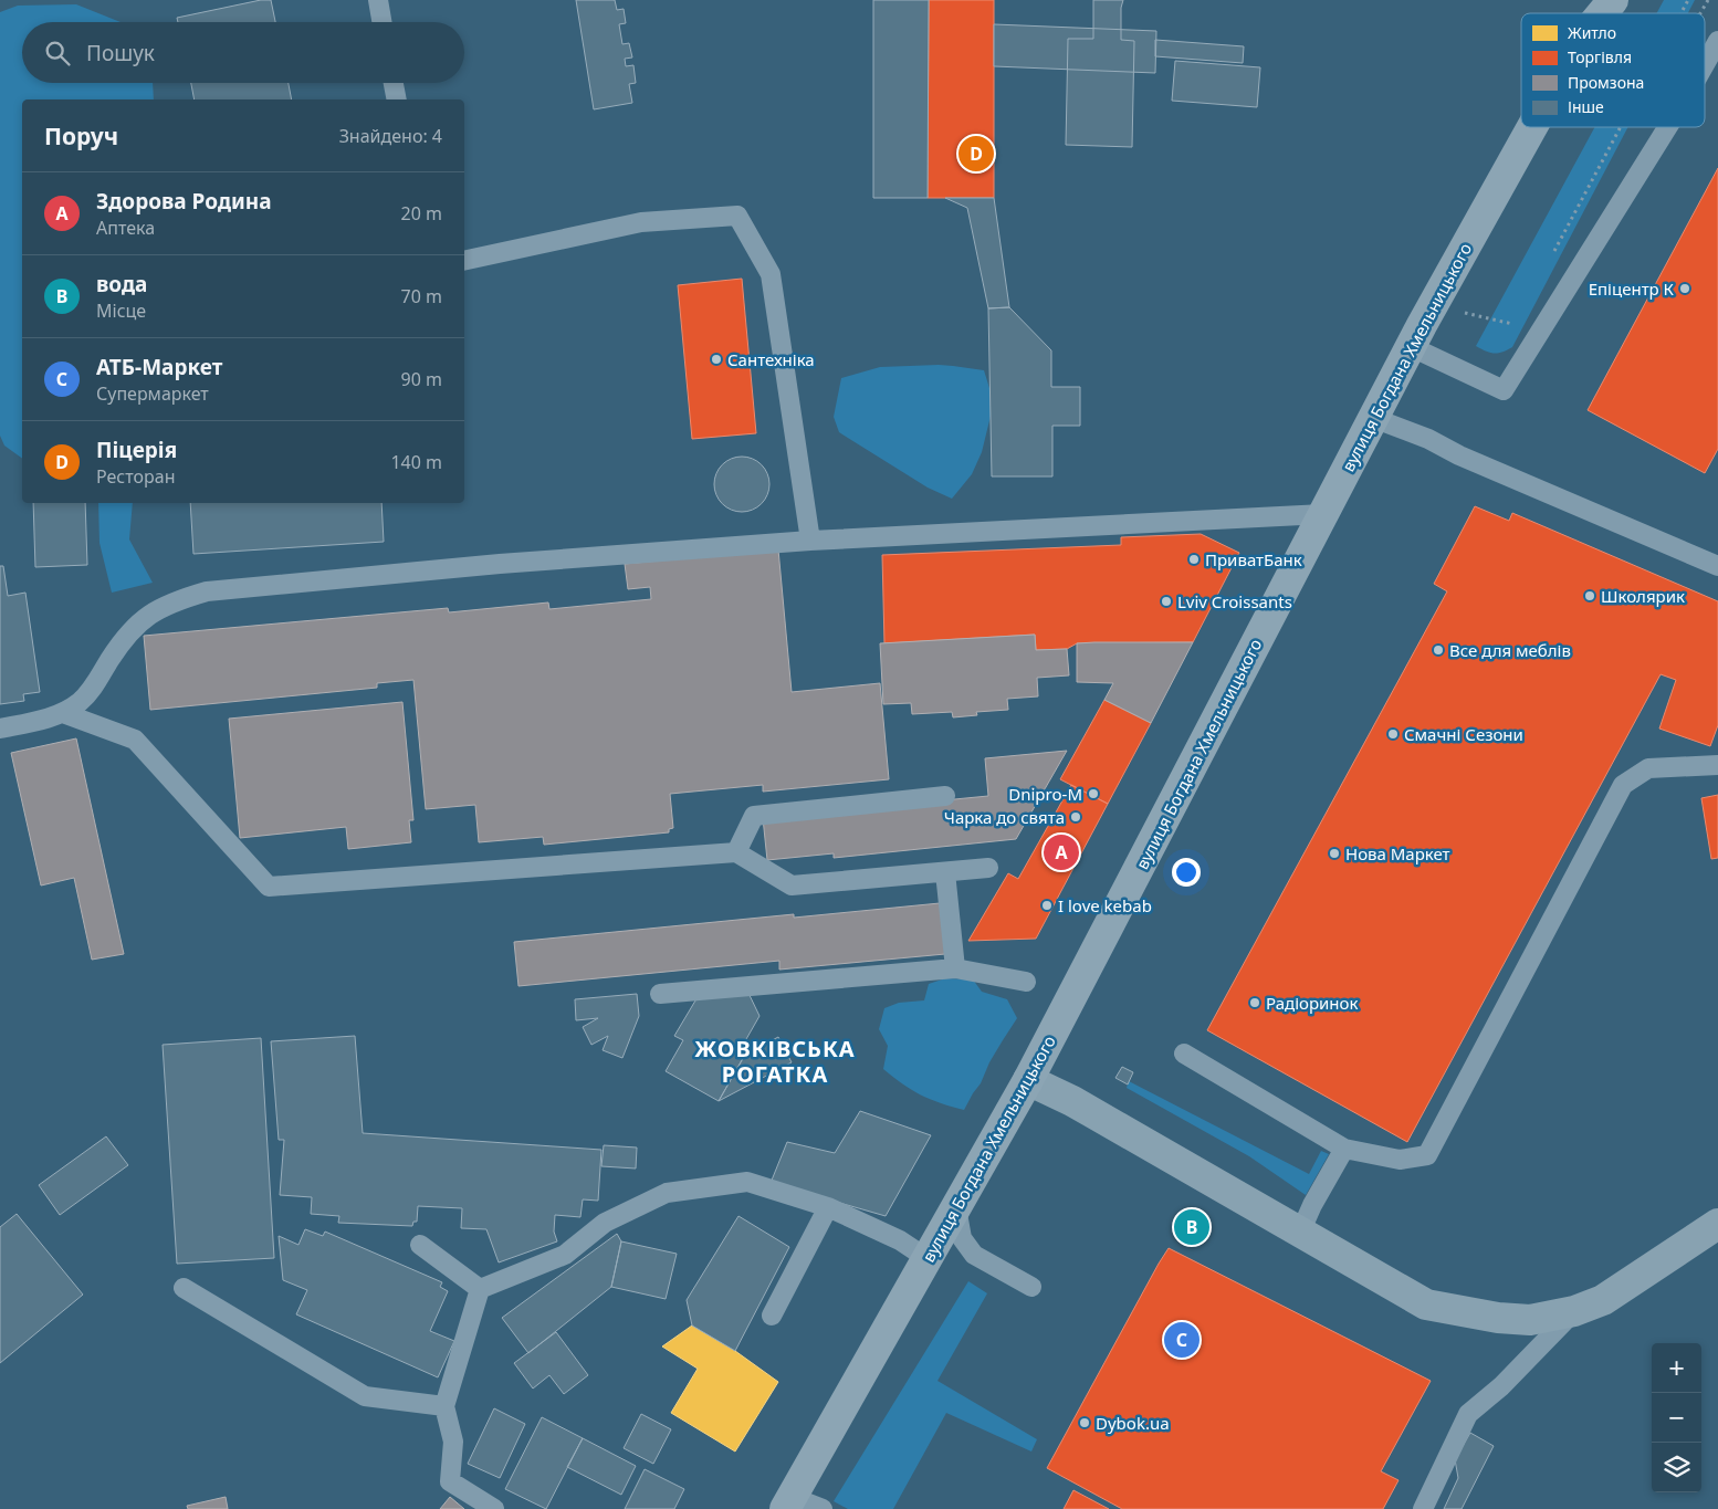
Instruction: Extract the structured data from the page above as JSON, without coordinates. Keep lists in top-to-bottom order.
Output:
{
  "streets": {
    "main road": ["вулиця Богдана Хмельницького"]
  },
  "districts": ["ЖОВКІВСЬКА РОГАТКА"],
  "places": [
    "Епіцентр К",
    "Сантехніка",
    "ПриватБанк",
    "Школярик",
    "Lviv Croissants",
    "Все для меблів",
    "Смачні Сезони",
    "Dnipro-M",
    "Чарка до свята",
    "Нова Маркет",
    "I love kebab",
    "Радіоринок",
    "Dybok.ua"
  ],
  "legend": [
    "Житло",
    "Торгівля",
    "Промзона",
    "Інше"
  ],
  "page": {
    "search": "Пошук",
    "heading": ["Поруч", "Знайдено: 4"],
    "pins": [
      "D",
      "A",
      "B",
      "C"
    ],
    "list": [
      {
        "mark": "A",
        "name": "Здорова Родина",
        "note": "Аптека",
        "value": "20 m"
      },
      {
        "mark": "B",
        "name": "вода",
        "note": "Місце",
        "value": "70 m"
      },
      {
        "mark": "C",
        "name": "АТБ-Маркет",
        "note": "Супермаркет",
        "value": "90 m"
      },
      {
        "mark": "D",
        "name": "Піцерія",
        "note": "Ресторан",
        "value": "140 m"
      }
    ],
    "map_buttons": ["+", "−"]
  }
}
